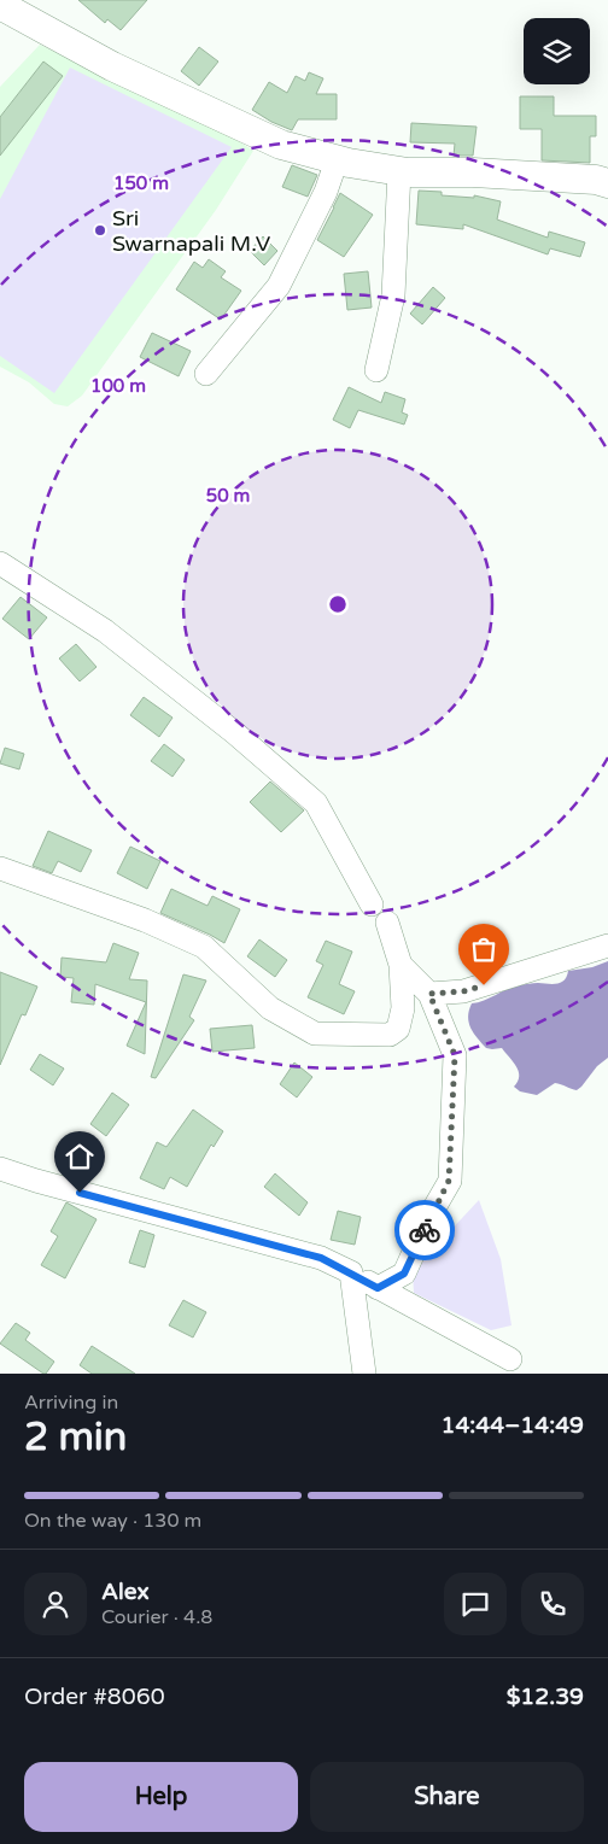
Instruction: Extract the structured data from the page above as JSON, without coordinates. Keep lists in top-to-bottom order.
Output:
{
  "places": ["Sri Swarnapali M.V"],
  "page": {
    "heading": ["2 min", "Arriving in", "14:44–14:49"],
    "panel": [
      "Alex",
      "Courier · 4.8",
      "Order #8060",
      "$12.39"
    ],
    "bar": "On the way · 130 m",
    "buttons": ["Help", "Share"]
  },
  "rings": ["150 m", "100 m", "50 m"]
}
